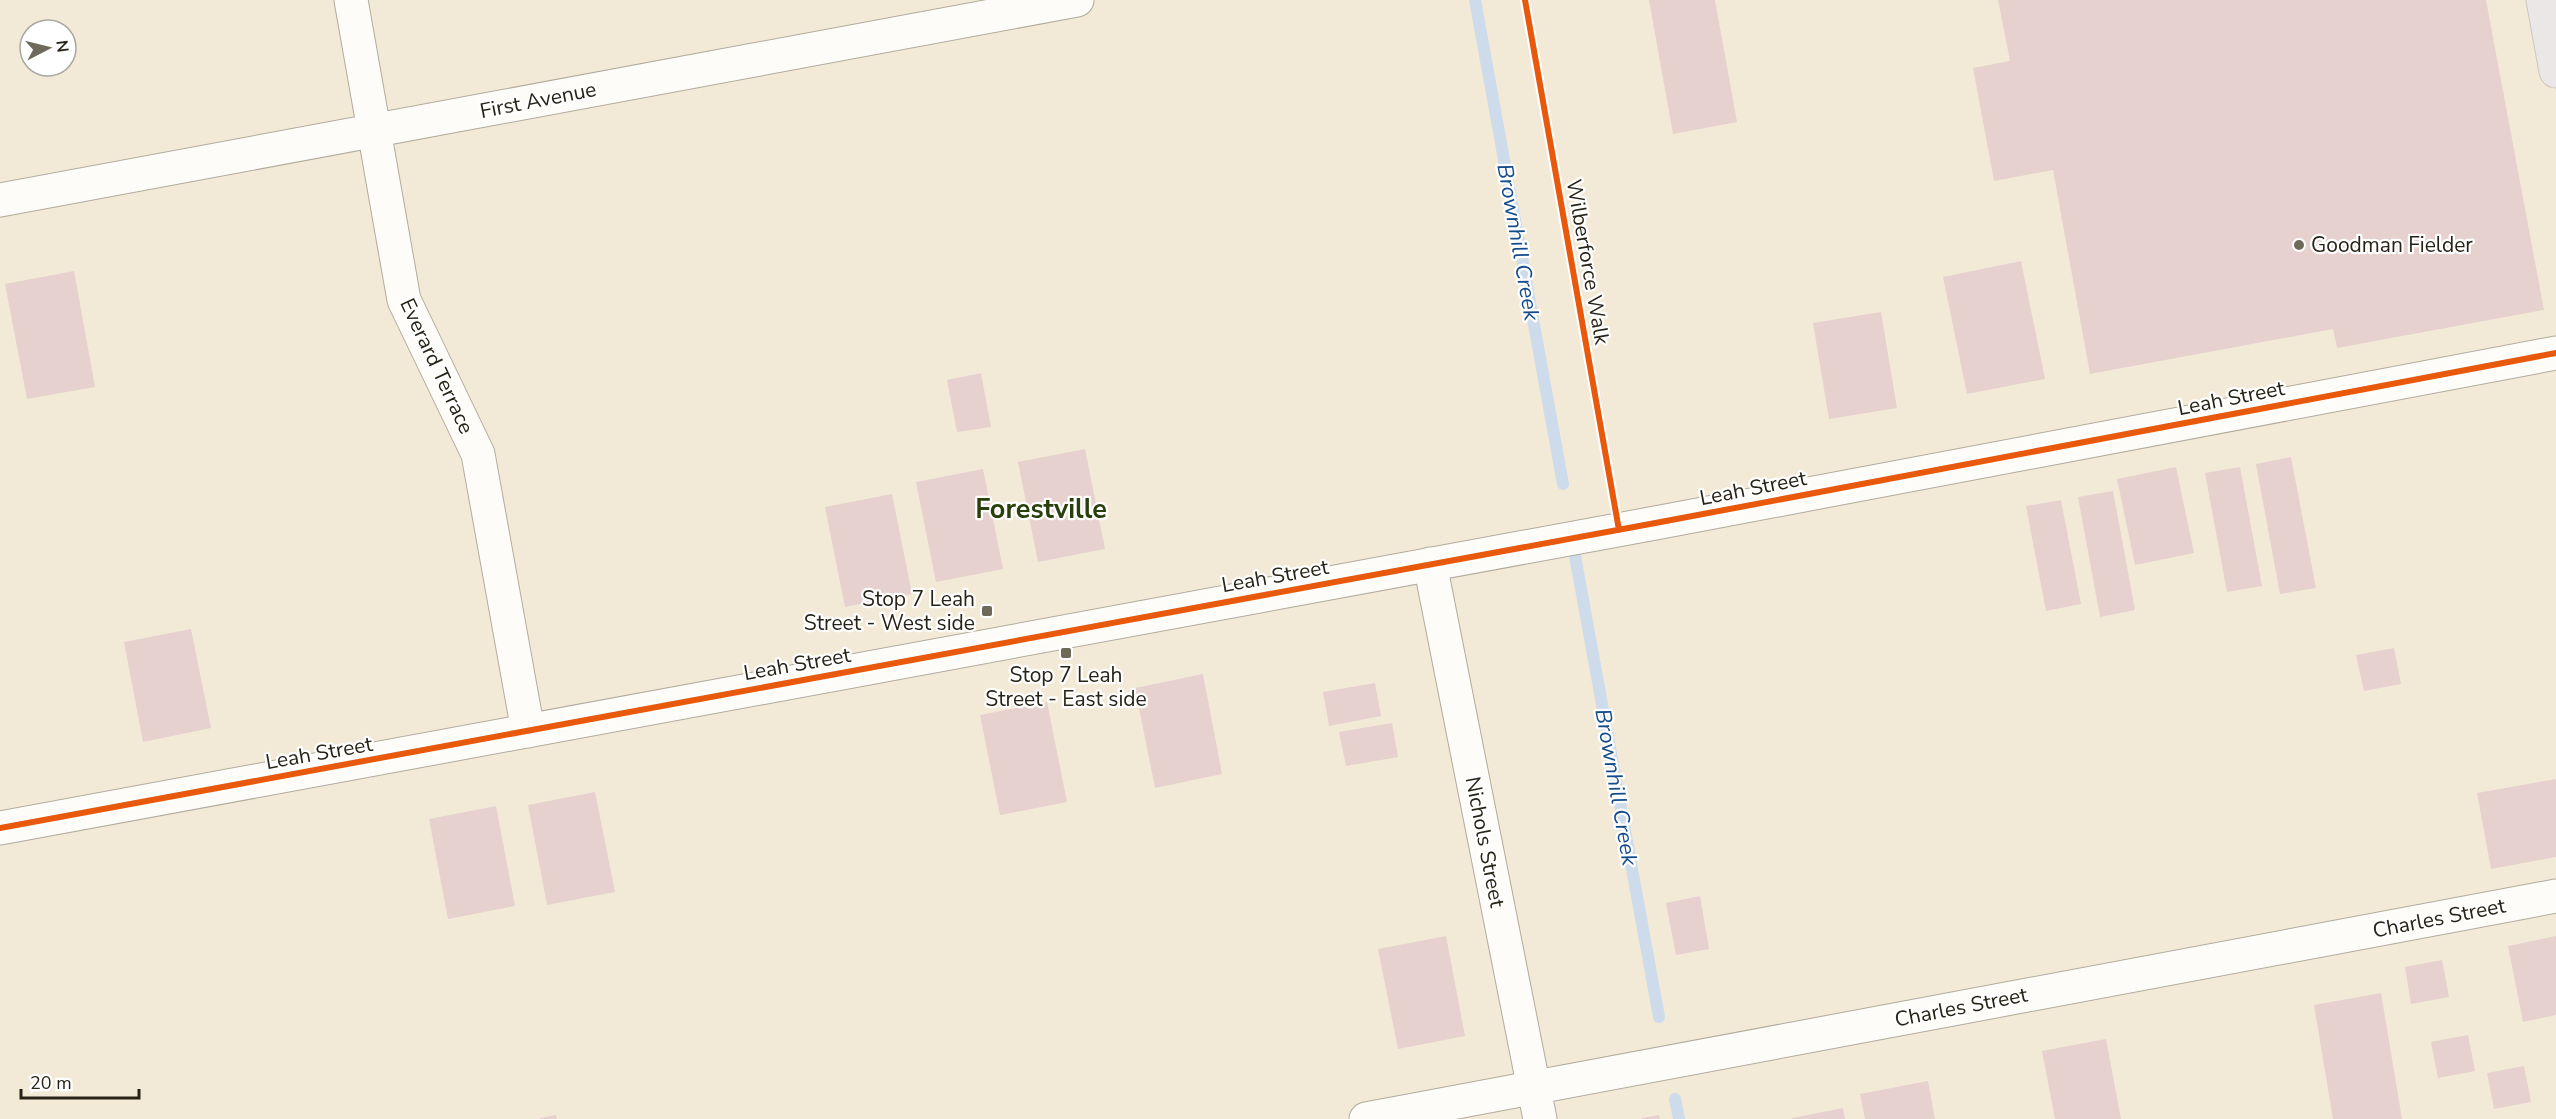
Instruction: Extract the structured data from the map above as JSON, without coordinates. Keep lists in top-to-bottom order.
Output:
{
  "streets": {
    "street": [
      "First Avenue",
      "Everard Terrace",
      "Leah Street",
      "Nichols Street",
      "Charles Street"
    ],
    "cycle path": ["Wilberforce Walk"]
  },
  "crossings": [
    ["First Avenue", "Everard Terrace"],
    ["Everard Terrace", "Leah Street"],
    ["Leah Street", "Nichols Street"],
    ["Nichols Street", "Charles Street"]
  ],
  "districts": ["Forestville"],
  "water": ["Brownhill Creek"],
  "places": {
    "other": ["Goodman Fielder"],
    "transit": ["Stop 7 Leah Street - West side", "Stop 7 Leah Street - East side"]
  },
  "scale_bar": "20 m",
  "north": "right"
}
